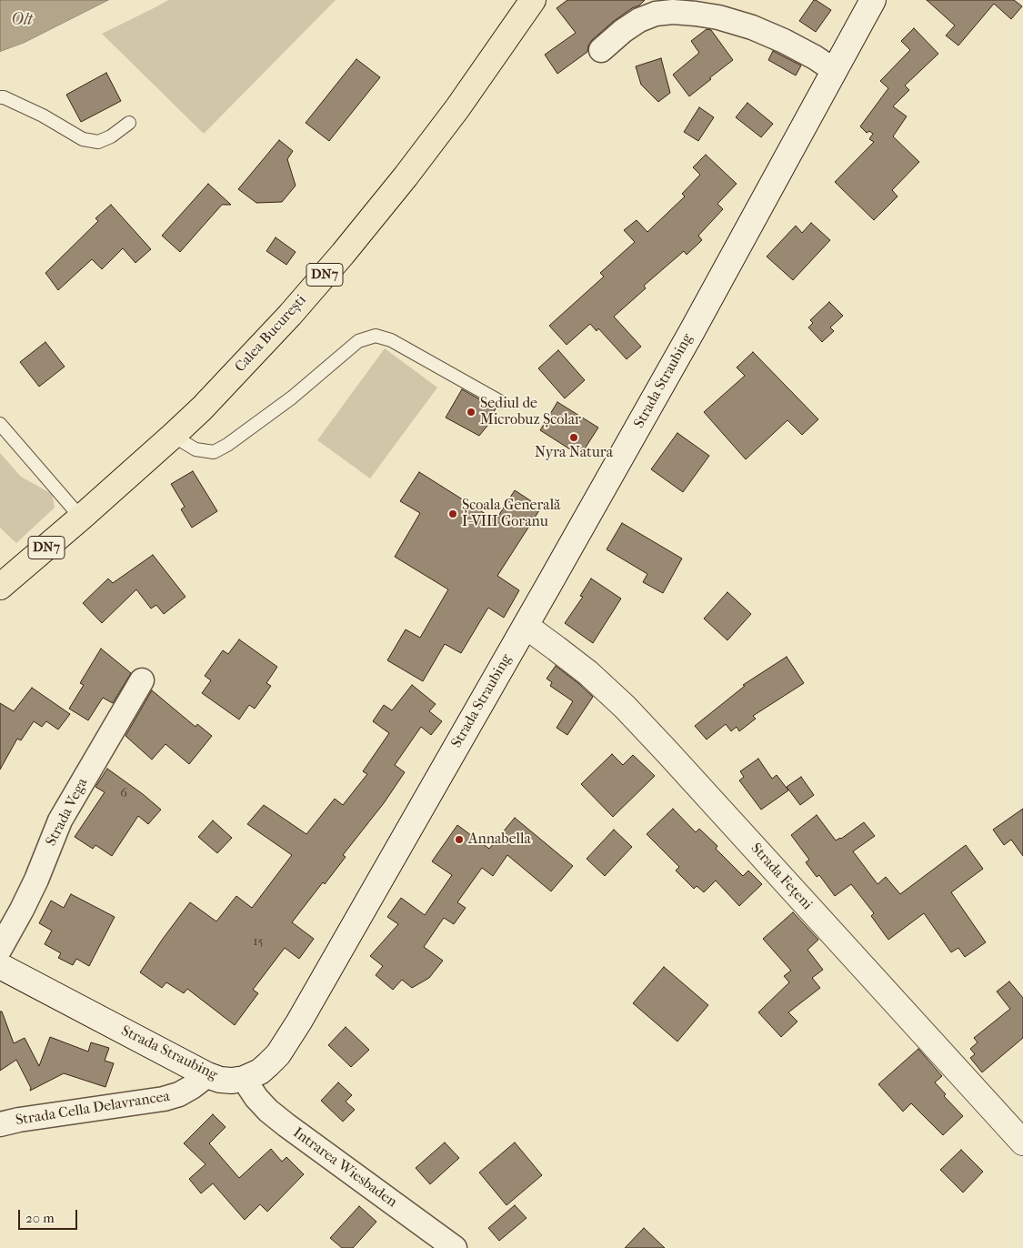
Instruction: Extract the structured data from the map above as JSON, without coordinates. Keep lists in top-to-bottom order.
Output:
{
  "streets": {
    "highway": ["DN7", "Calea București"],
    "main road": ["Strada Straubing", "Strada Fețeni"],
    "street": ["Strada Vega", "Strada Cella Delavrancea", "Intrarea Wiesbaden"]
  },
  "crossings": [
    ["Strada Straubing", "Strada Fețeni"],
    ["Strada Straubing", "Strada Cella Delavrancea"],
    ["Strada Straubing", "Intrarea Wiesbaden"]
  ],
  "water": ["Olt"],
  "places": [
    "Sediul de Microbuz Școlar",
    "Nyra Natura",
    "Școala Generală I-VIII Goranu",
    "Annabella"
  ],
  "house_numbers": ["6", "15"],
  "scale_bar": "20 m"
}
